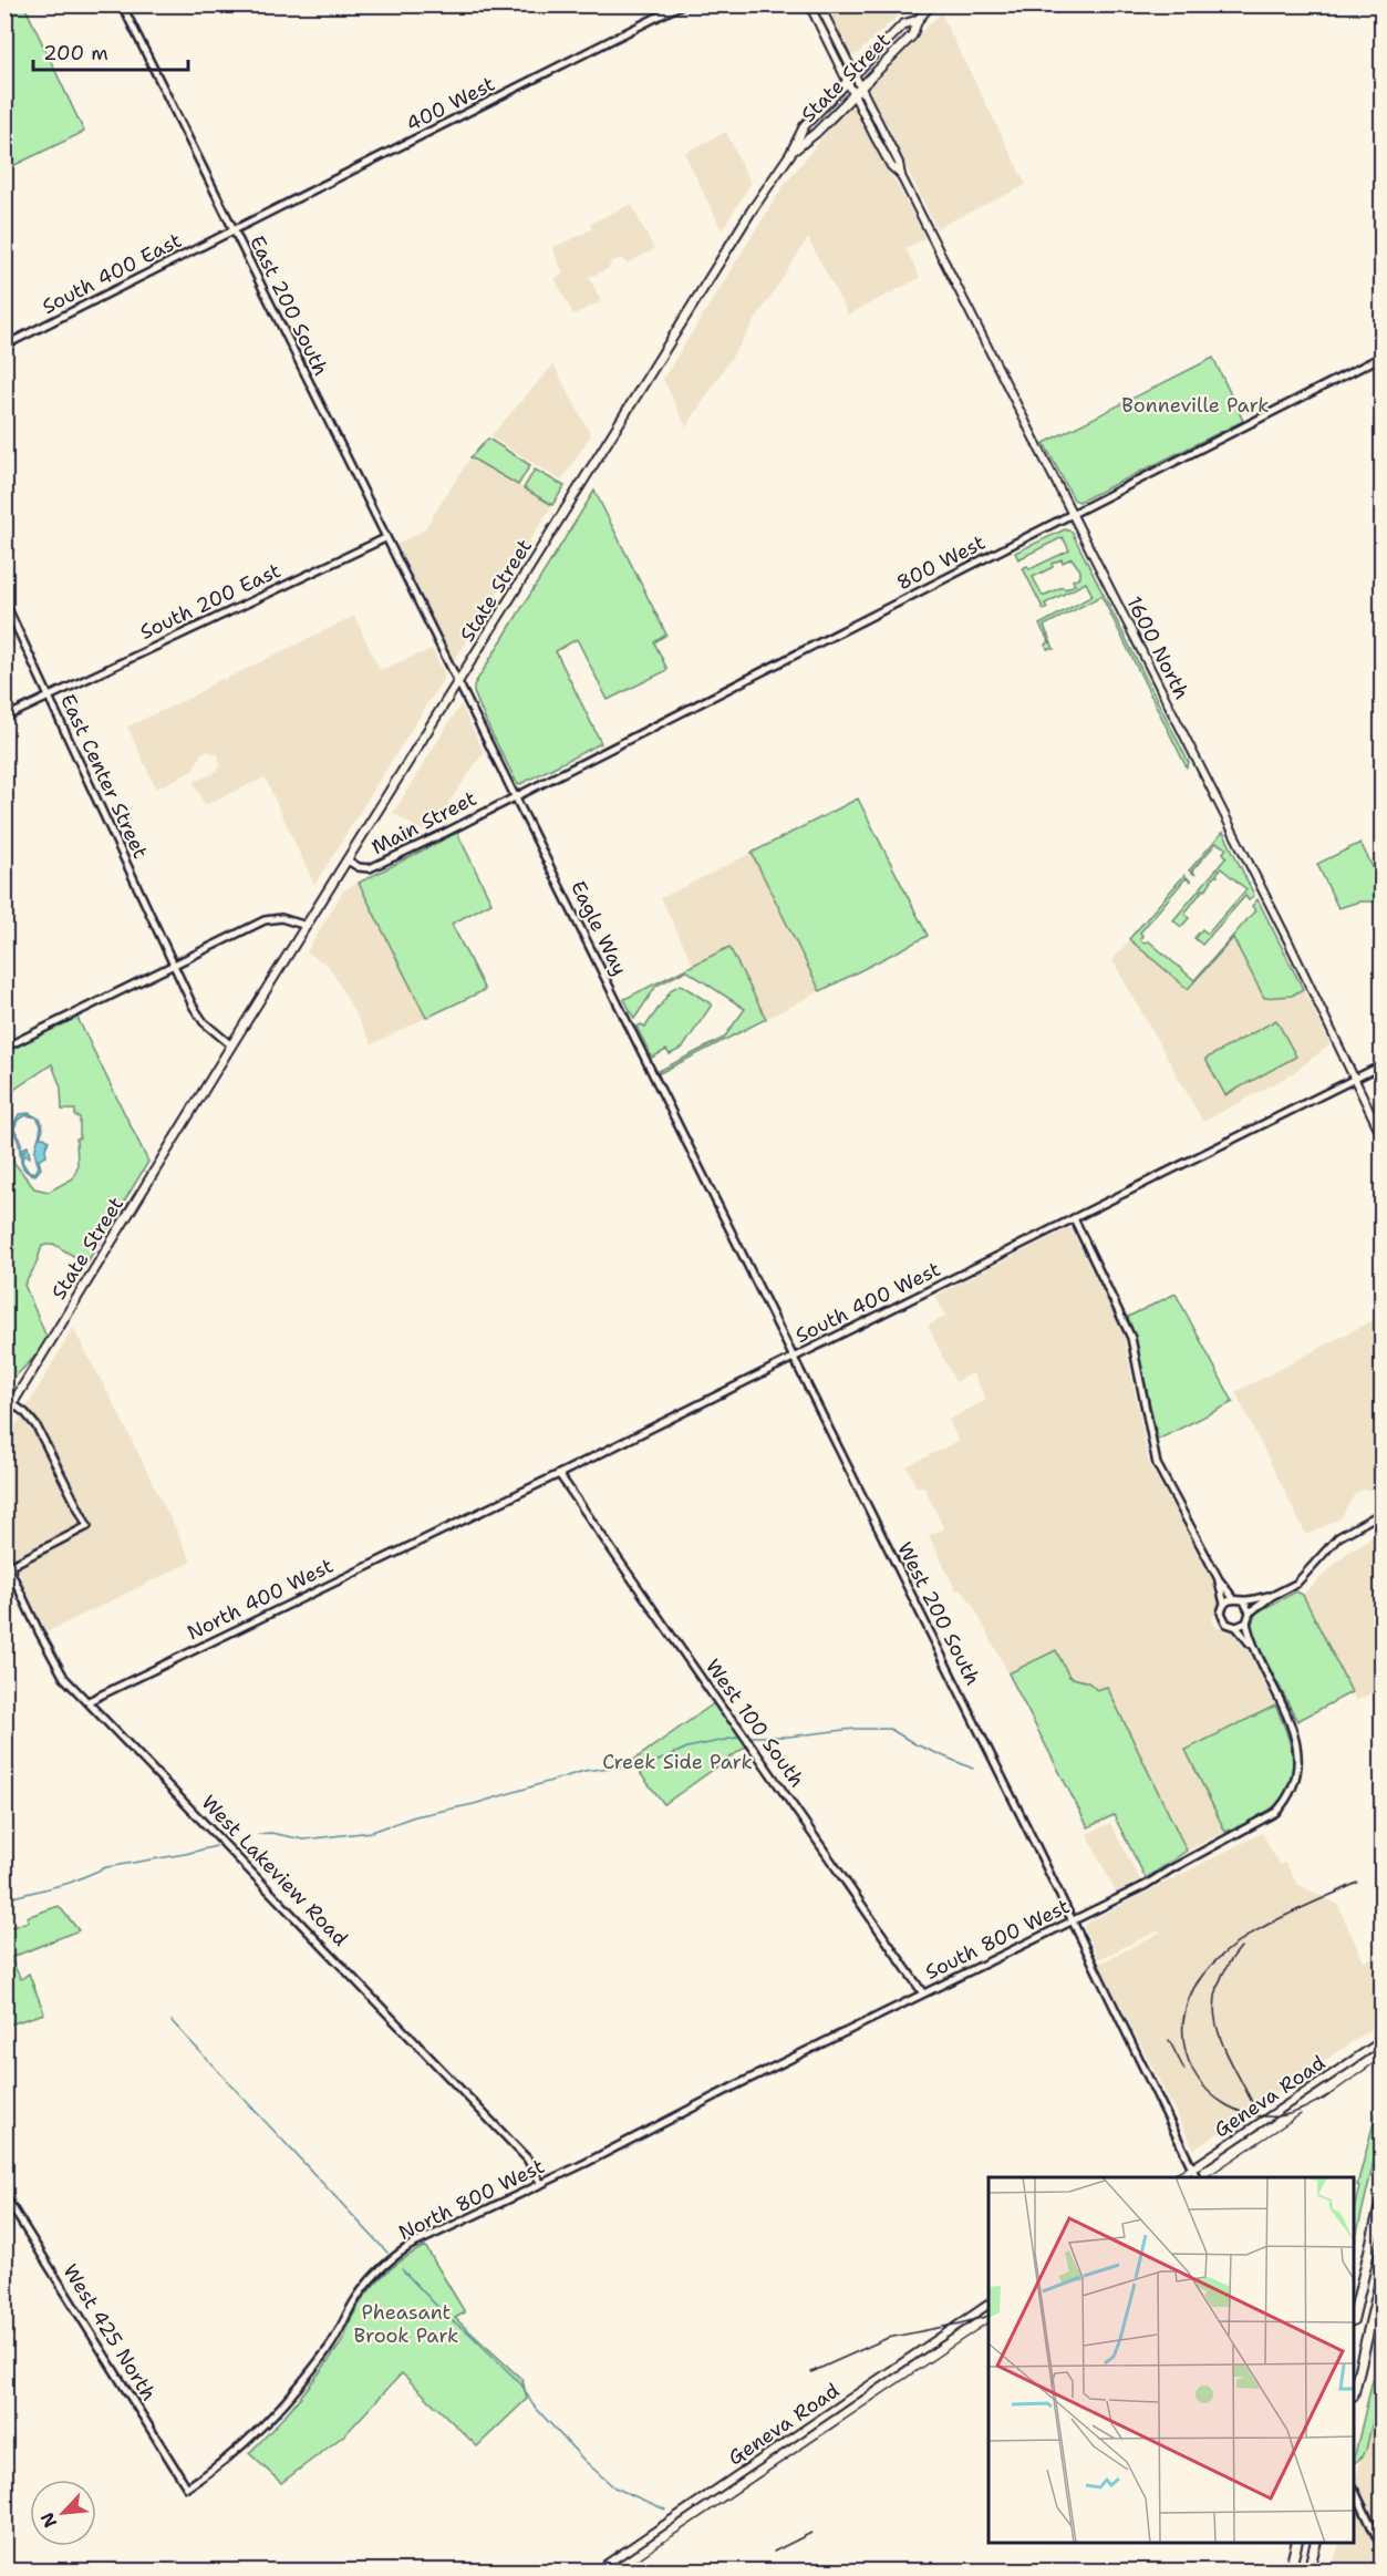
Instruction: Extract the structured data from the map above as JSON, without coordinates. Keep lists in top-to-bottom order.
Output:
{
  "streets": {
    "main road": ["State Street", "1600 North", "Geneva Road"],
    "street": [
      "400 West",
      "South 400 East",
      "East 200 South",
      "800 West",
      "South 200 East",
      "East Center Street",
      "Main Street",
      "Eagle Way",
      "South 400 West",
      "North 400 West",
      "West 200 South",
      "West 100 South",
      "West Lakeview Road",
      "South 800 West",
      "North 800 West",
      "West 425 North"
    ]
  },
  "crossings": [
    ["State Street", "East 200 South"],
    ["State Street", "1600 North"],
    ["State Street", "East Center Street"],
    ["State Street", "Main Street"],
    ["State Street", "West Lakeview Road"],
    ["400 West", "South 400 East"],
    ["400 West", "East 200 South"],
    ["South 400 East", "East 200 South"],
    ["East 200 South", "800 West"],
    ["East 200 South", "South 200 East"],
    ["East 200 South", "Main Street"],
    ["East 200 South", "Eagle Way"],
    ["800 West", "1600 North"],
    ["800 West", "Main Street"],
    ["800 West", "Eagle Way"],
    ["South 200 East", "East Center Street"],
    ["1600 North", "South 400 West"],
    ["Main Street", "Eagle Way"],
    ["Eagle Way", "West 200 South"],
    ["South 400 West", "North 400 West"],
    ["South 400 West", "West 200 South"],
    ["South 400 West", "West 100 South"],
    ["North 400 West", "West Lakeview Road"],
    ["West 200 South", "South 800 West"],
    ["West 200 South", "Geneva Road"],
    ["West 100 South", "South 800 West"],
    ["West Lakeview Road", "North 800 West"],
    ["South 800 West", "North 800 West"],
    ["North 800 West", "West 425 North"]
  ],
  "parks": ["Bonneville Park", "Creek Side Park", "Pheasant Brook Park"],
  "scale_bar": "200 m",
  "north": "bottom left"
}
